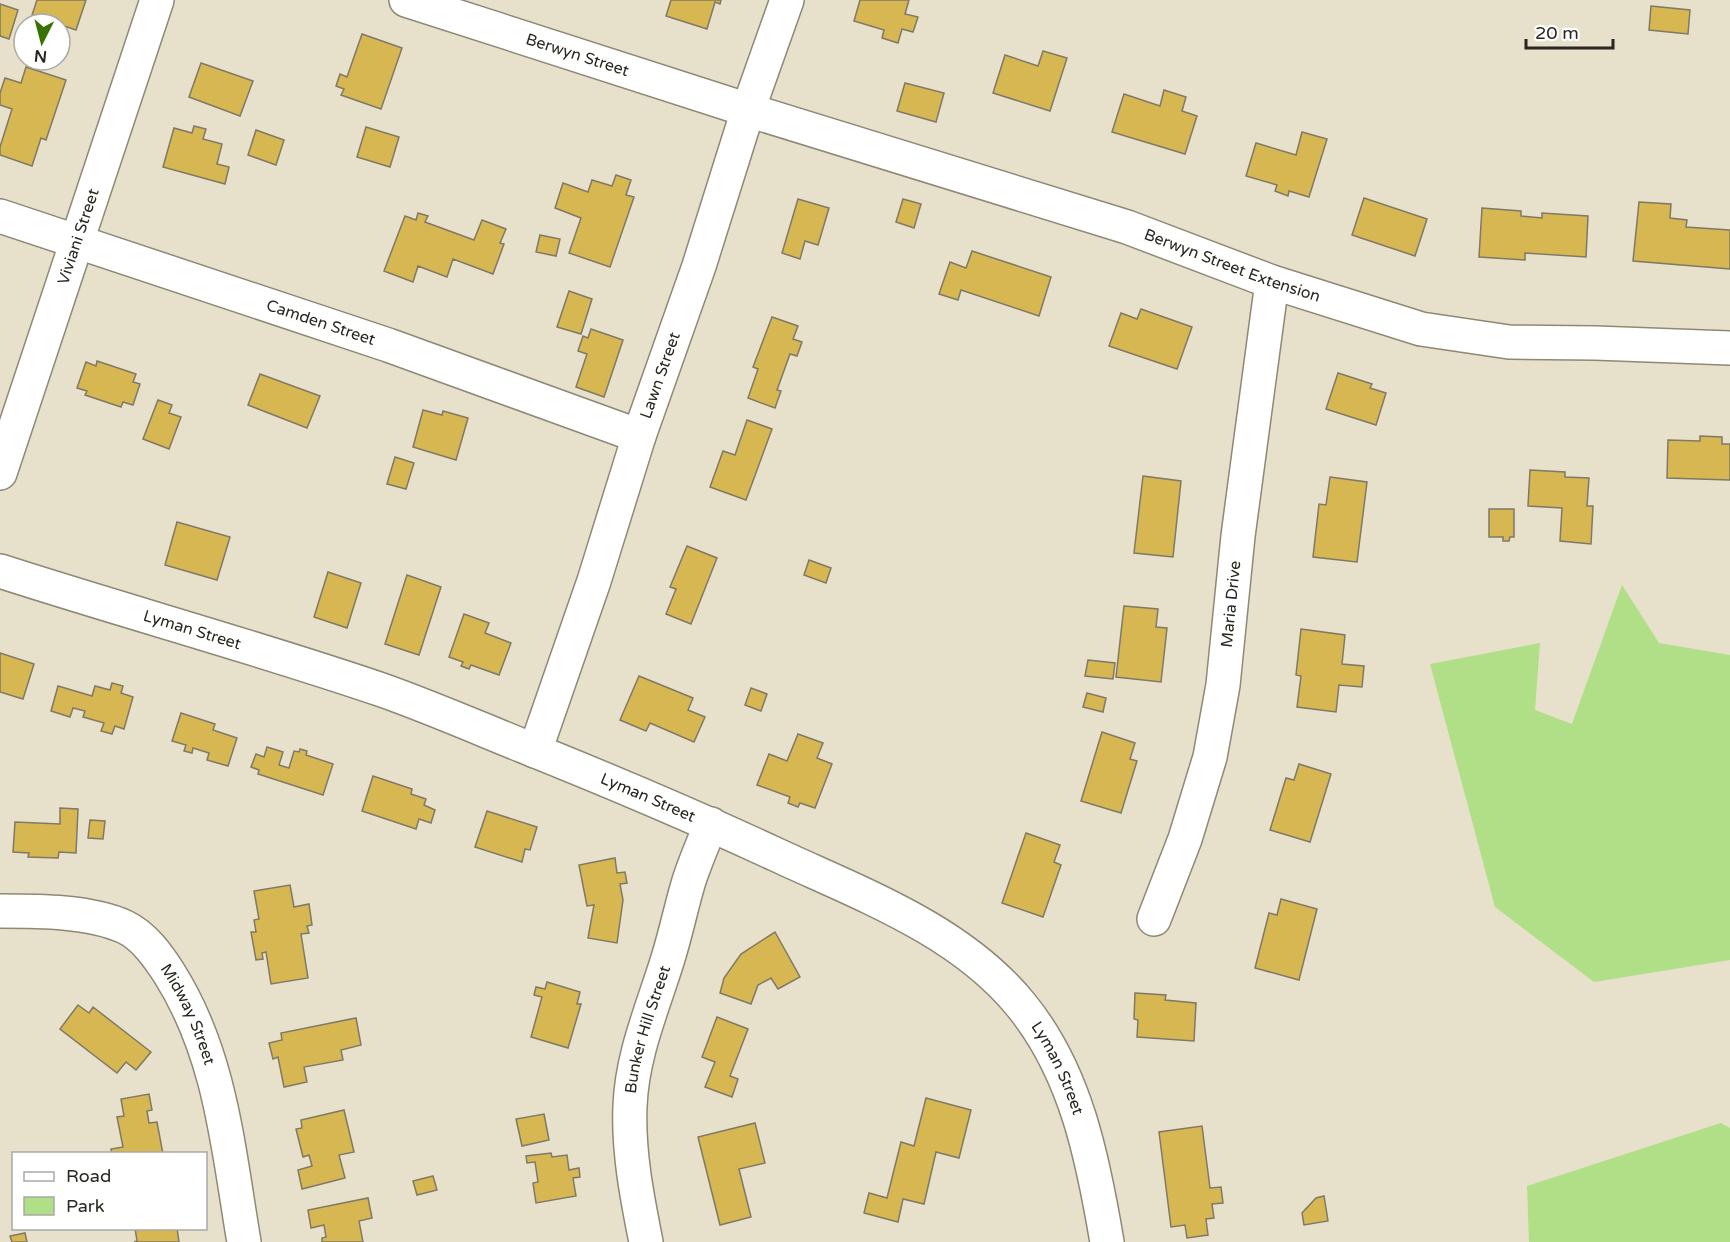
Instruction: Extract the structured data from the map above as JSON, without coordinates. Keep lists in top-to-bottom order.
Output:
{
  "streets": {
    "street": [
      "Berwyn Street",
      "Viviani Street",
      "Berwyn Street Extension",
      "Camden Street",
      "Lawn Street",
      "Maria Drive",
      "Lyman Street",
      "Midway Street",
      "Bunker Hill Street"
    ]
  },
  "crossings": [
    ["Berwyn Street", "Berwyn Street Extension"],
    ["Berwyn Street", "Lawn Street"],
    ["Viviani Street", "Camden Street"],
    ["Berwyn Street Extension", "Lawn Street"],
    ["Berwyn Street Extension", "Maria Drive"],
    ["Camden Street", "Lawn Street"],
    ["Lawn Street", "Lyman Street"],
    ["Lyman Street", "Bunker Hill Street"]
  ],
  "legend": ["Road", "Park"],
  "scale_bar": "20 m",
  "north": "bottom"
}
